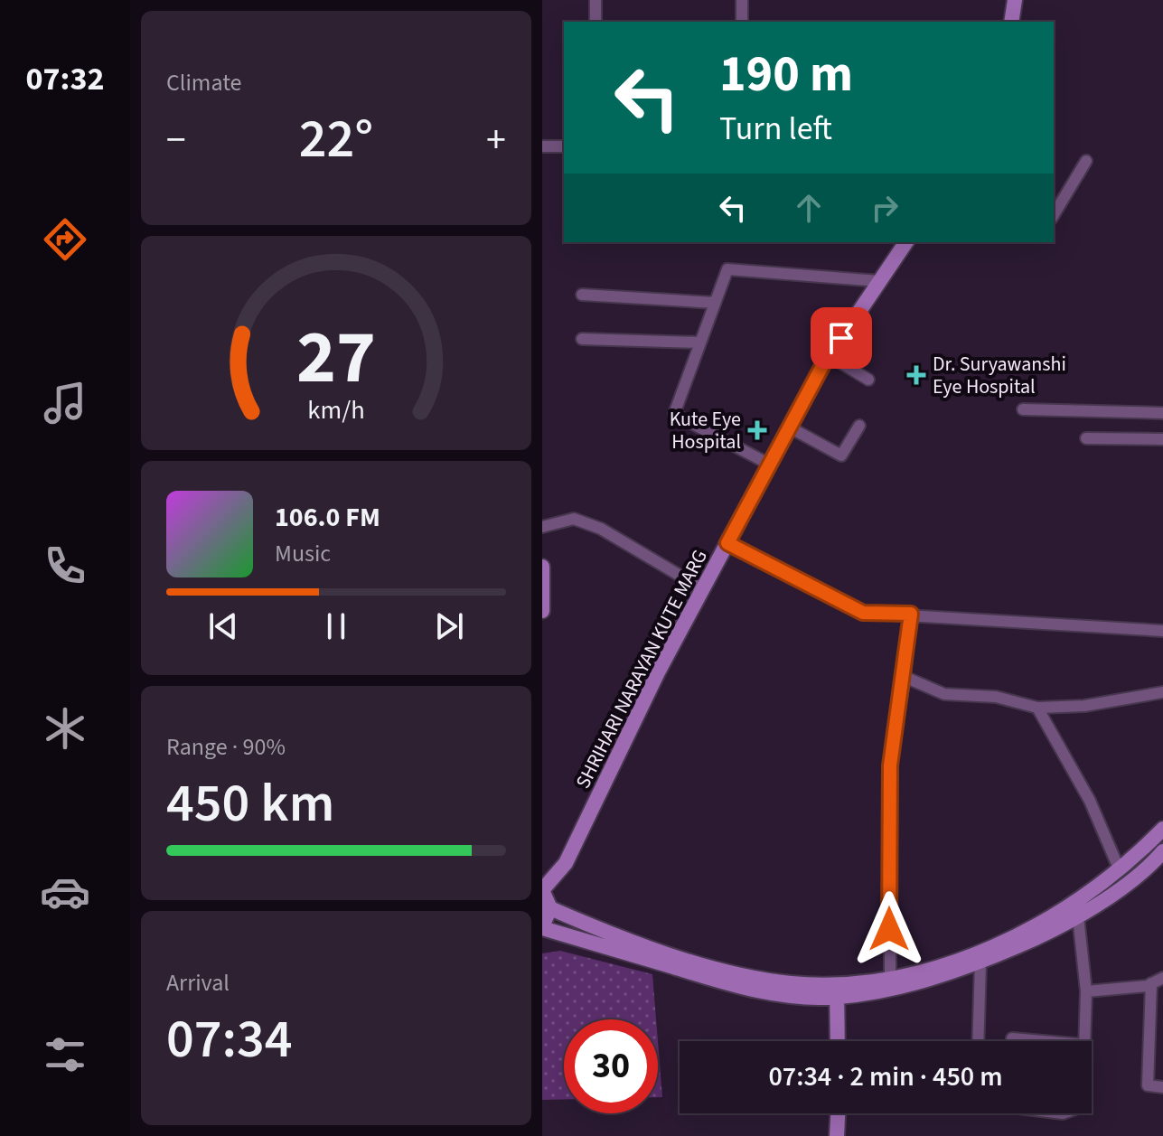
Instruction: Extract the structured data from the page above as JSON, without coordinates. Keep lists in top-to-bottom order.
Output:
{
  "streets": {
    "main road": ["SHRIHARI NARAYAN KUTE MARG"]
  },
  "places": {
    "health": ["Dr. Suryawanshi Eye Hospital", "Kute Eye Hospital"]
  },
  "page": {
    "tabs": "07:32",
    "tile": [
      "Climate",
      ["Range · 90%", "450 km"],
      ["Arrival", "07:34"]
    ],
    "turn": ["190 m", "Turn left"],
    "heat": ["−", "22°", "+"],
    "song": ["106.0 FM", "Music"],
    "limit": "30",
    "trip": "07:34 · 2 min · 450 m",
    "gauge": ["27", "km/h"]
  }
}
